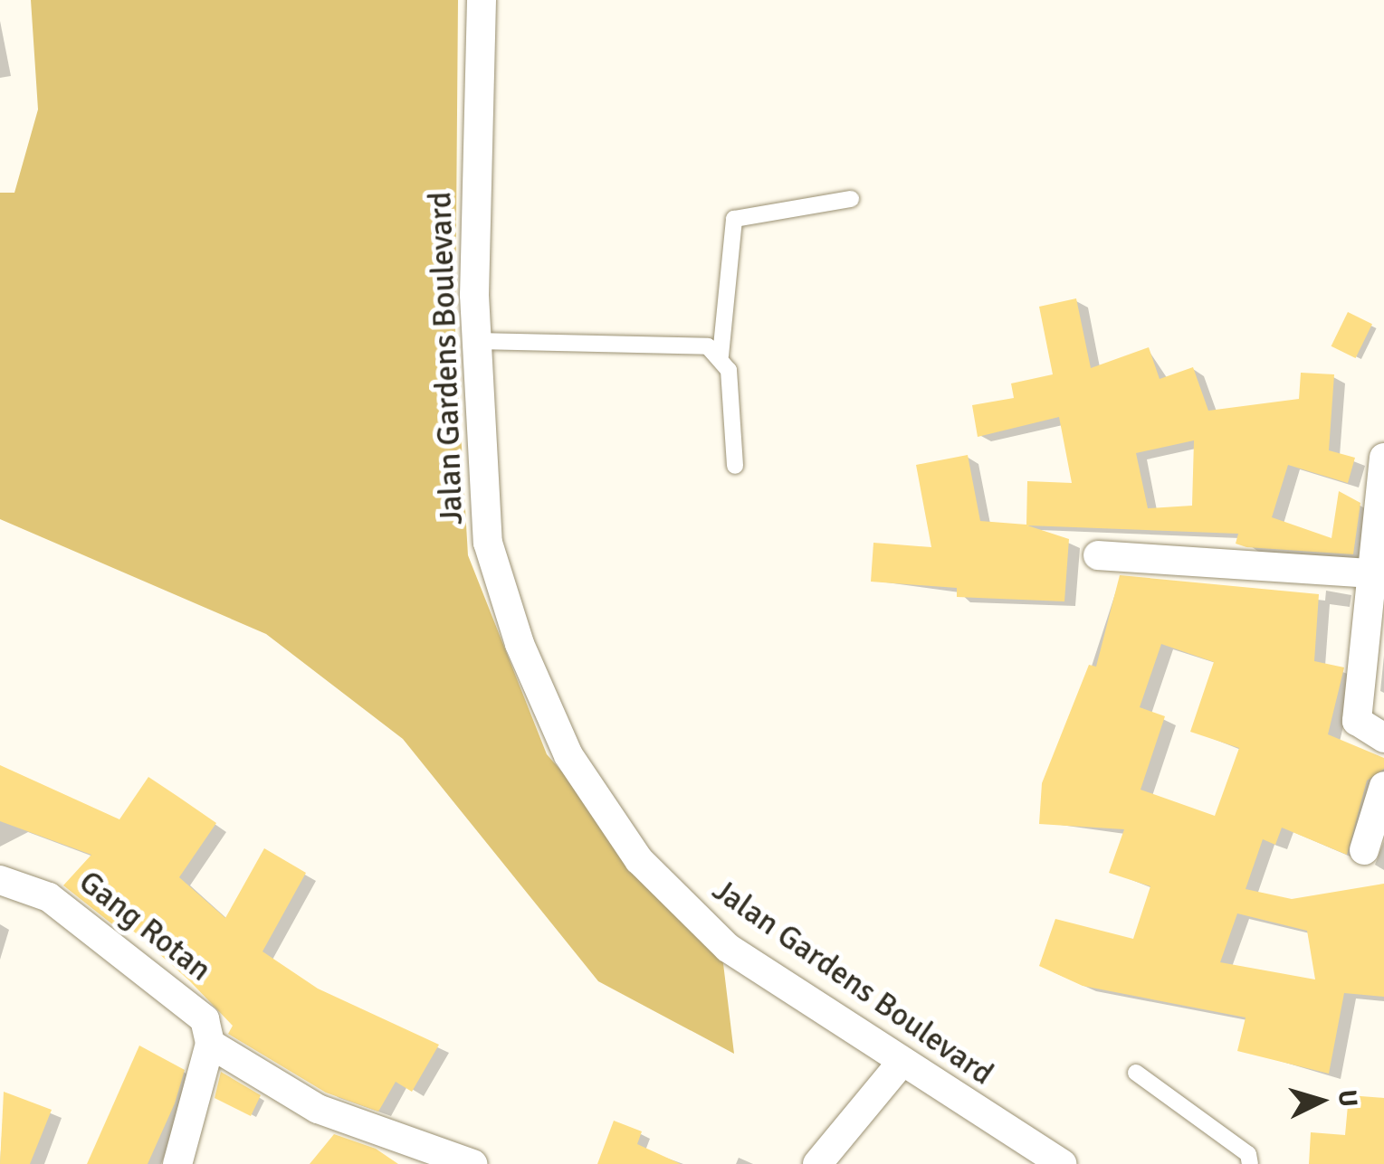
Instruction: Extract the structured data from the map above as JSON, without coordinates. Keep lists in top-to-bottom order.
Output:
{
  "streets": {
    "street": ["Jalan Gardens Boulevard", "Gang Rotan"]
  },
  "north": "right"
}
